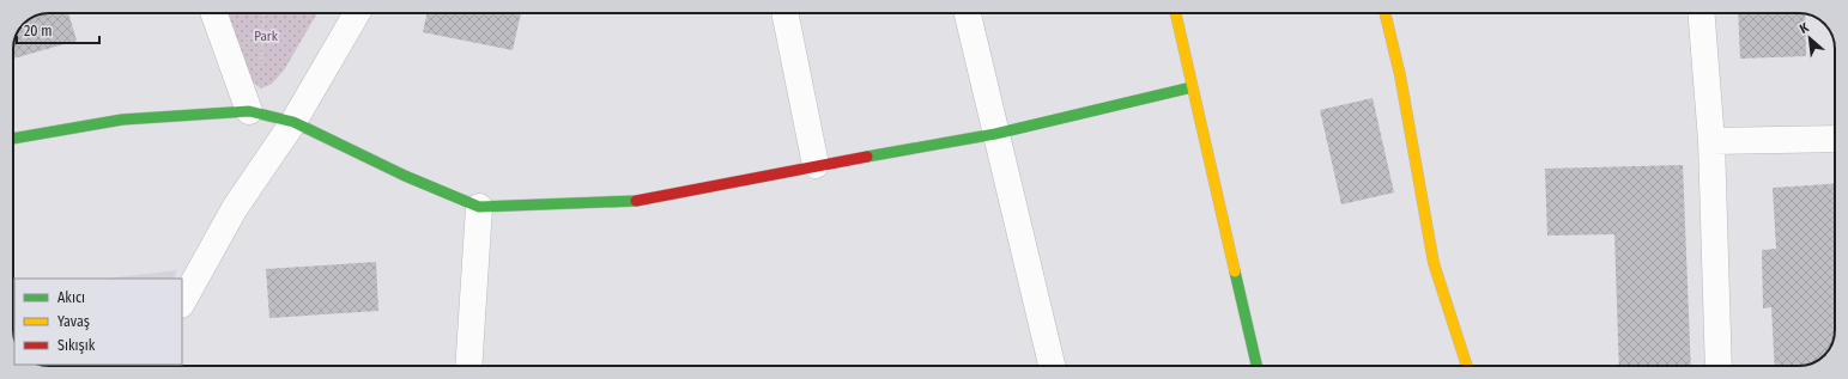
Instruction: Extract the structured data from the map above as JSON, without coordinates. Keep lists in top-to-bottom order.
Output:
{
  "parks": ["Park"],
  "legend": ["Akıcı", "Yavaş", "Sıkışık"],
  "scale_bar": "20 m",
  "north": "top left"
}
